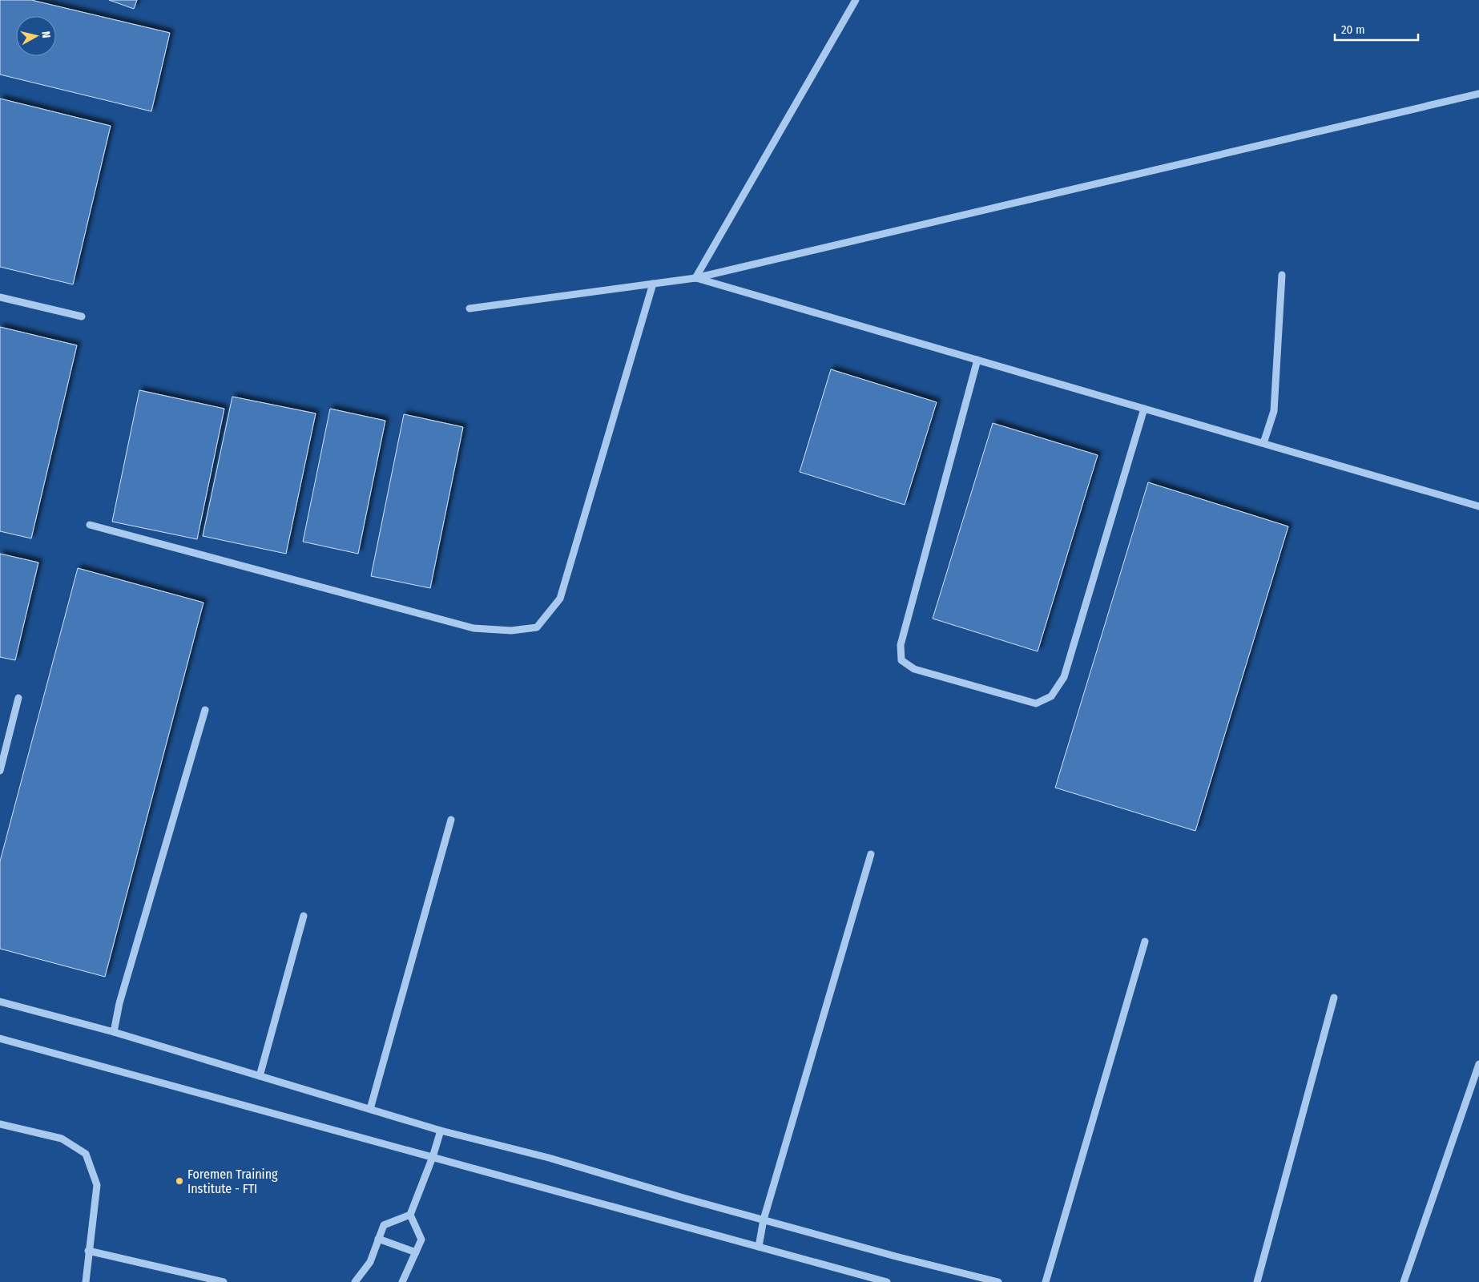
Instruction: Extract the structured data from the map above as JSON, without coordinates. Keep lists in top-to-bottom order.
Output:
{
  "places": ["Foremen Training Institute - FTI"],
  "scale_bar": "20 m",
  "north": "right"
}
